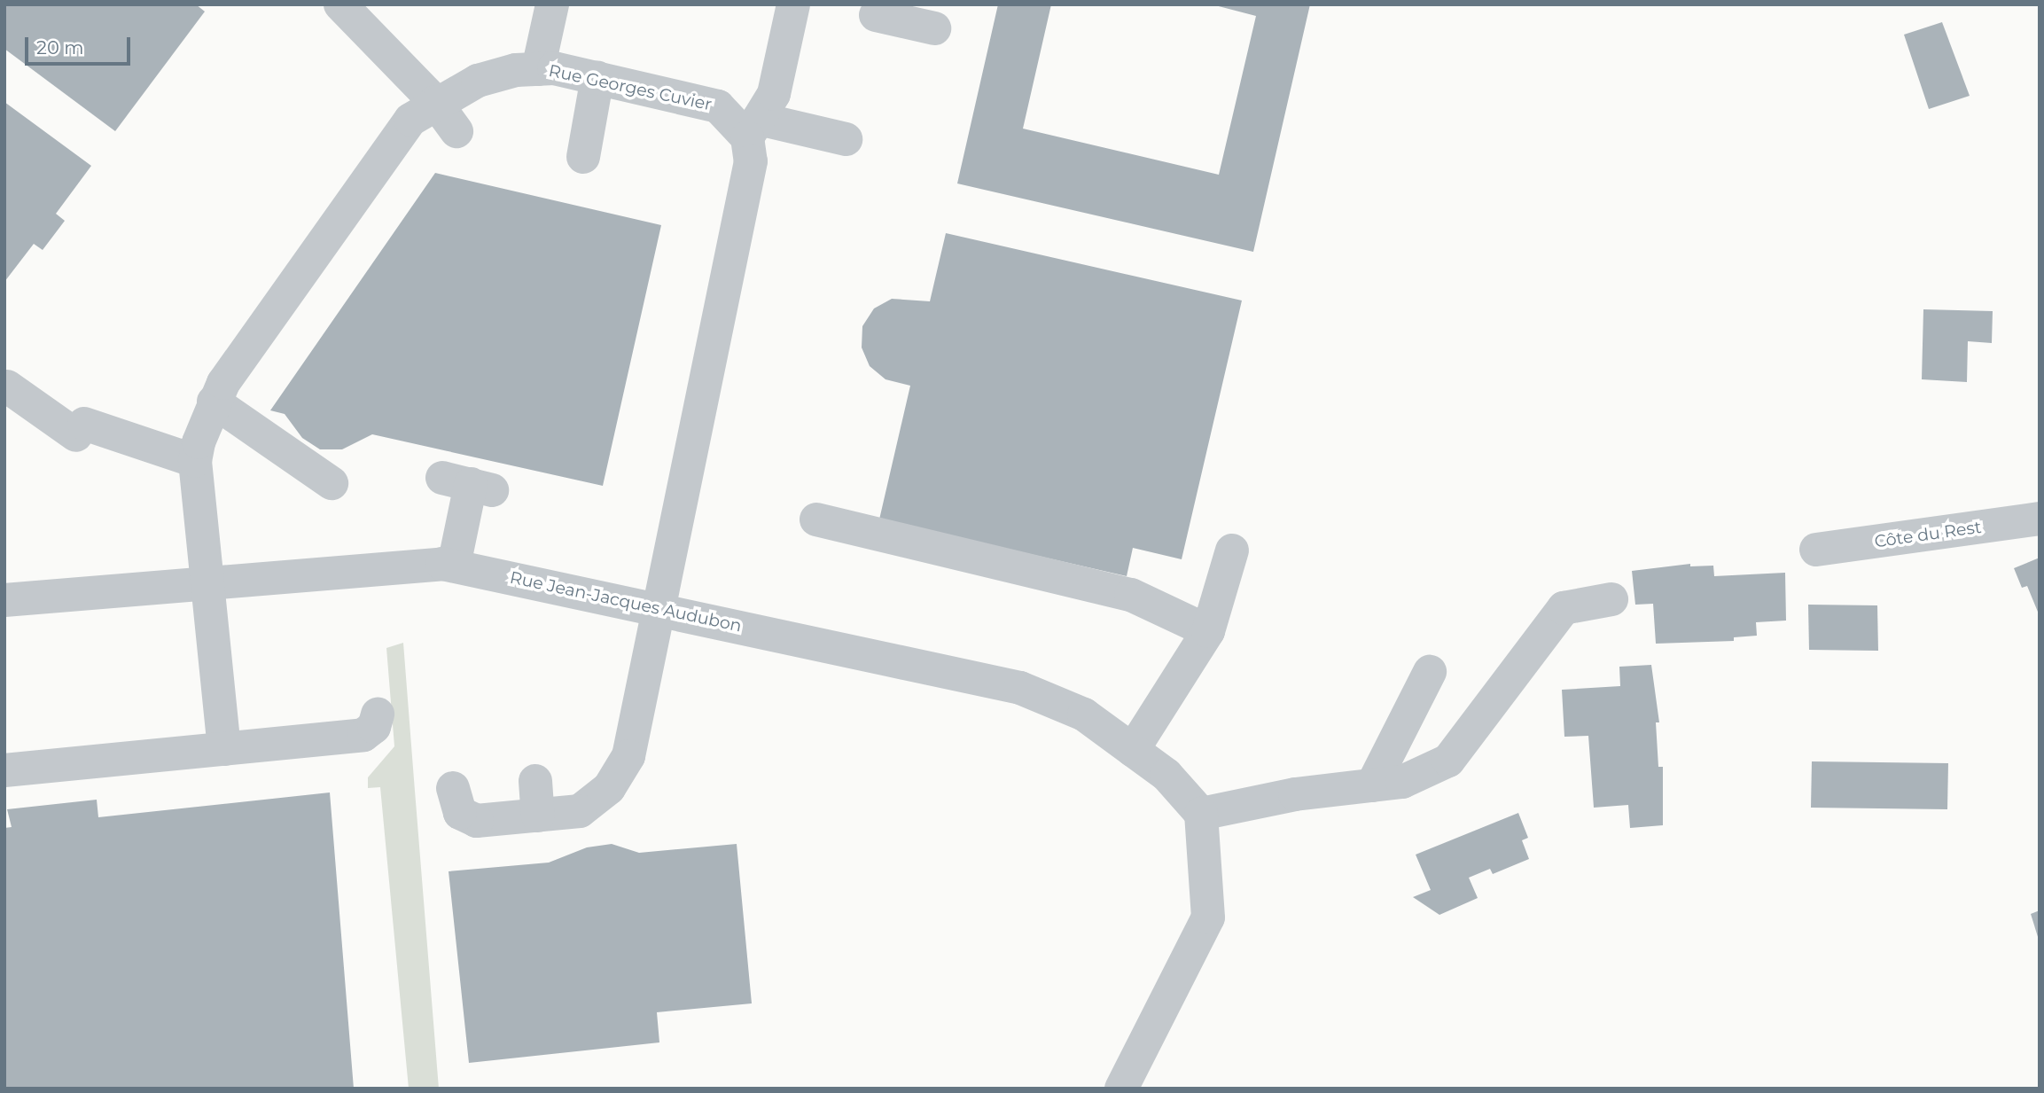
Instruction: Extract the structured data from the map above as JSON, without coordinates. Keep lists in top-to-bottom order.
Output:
{
  "streets": {
    "street": ["Rue Georges Cuvier", "Côte du Rest", "Rue Jean-Jacques Audubon"]
  },
  "crossings": [
    ["Rue Georges Cuvier", "Rue Jean-Jacques Audubon"]
  ],
  "scale_bar": "20 m"
}
